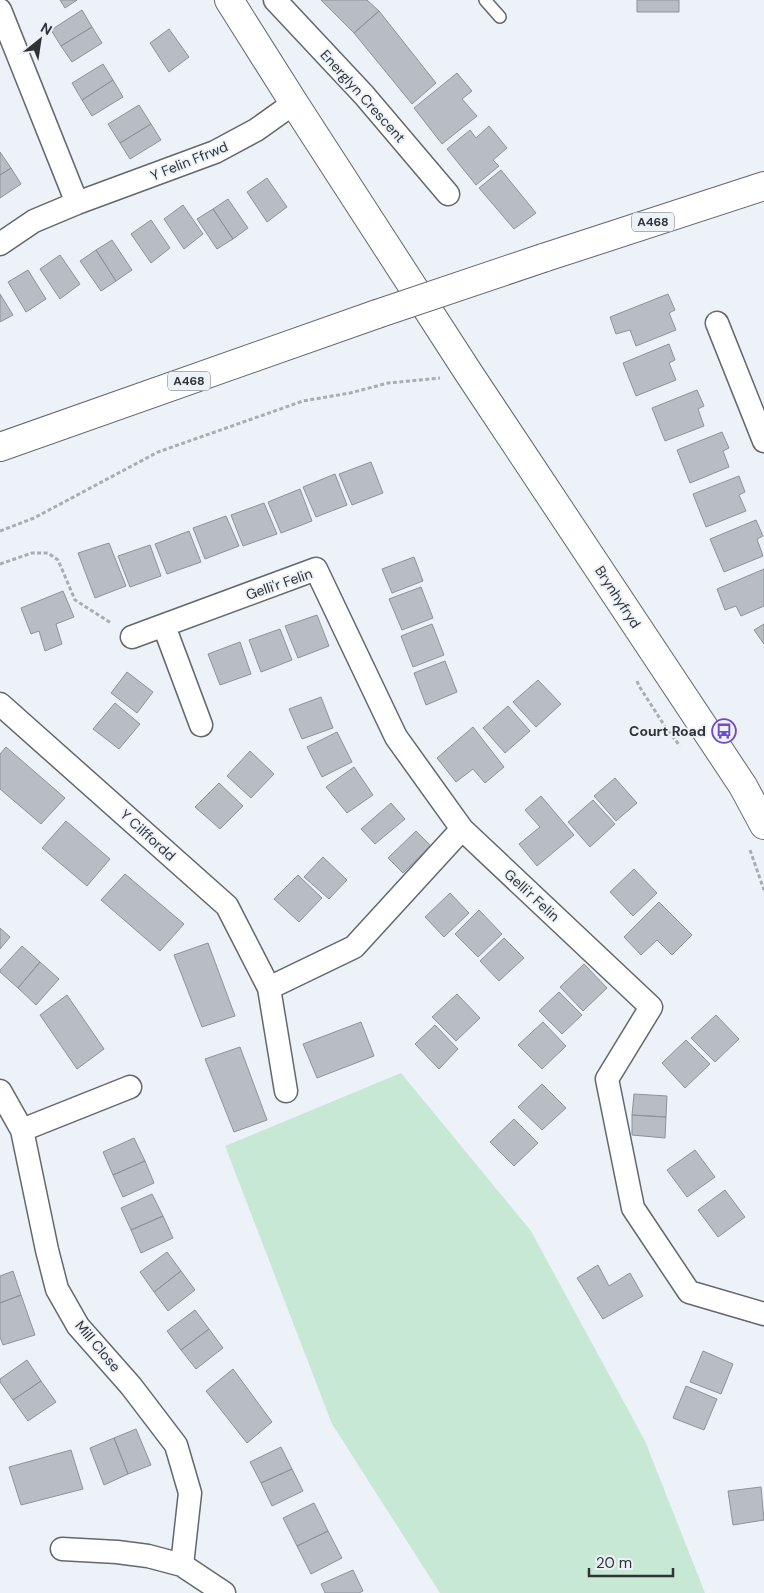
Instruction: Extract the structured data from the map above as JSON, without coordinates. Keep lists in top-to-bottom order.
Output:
{
  "streets": {
    "main road": ["A468", "Brynhyfryd"],
    "street": [
      "Energlyn Crescent",
      "Y Felin Ffrwd",
      "Gelli'r Felin",
      "Y Cilffordd",
      "Mill Close"
    ]
  },
  "crossings": [
    ["Y Felin Ffrwd", "Brynhyfryd"]
  ],
  "places": {
    "bus stop": ["Court Road"]
  },
  "scale_bar": "20 m",
  "north": "top right"
}
